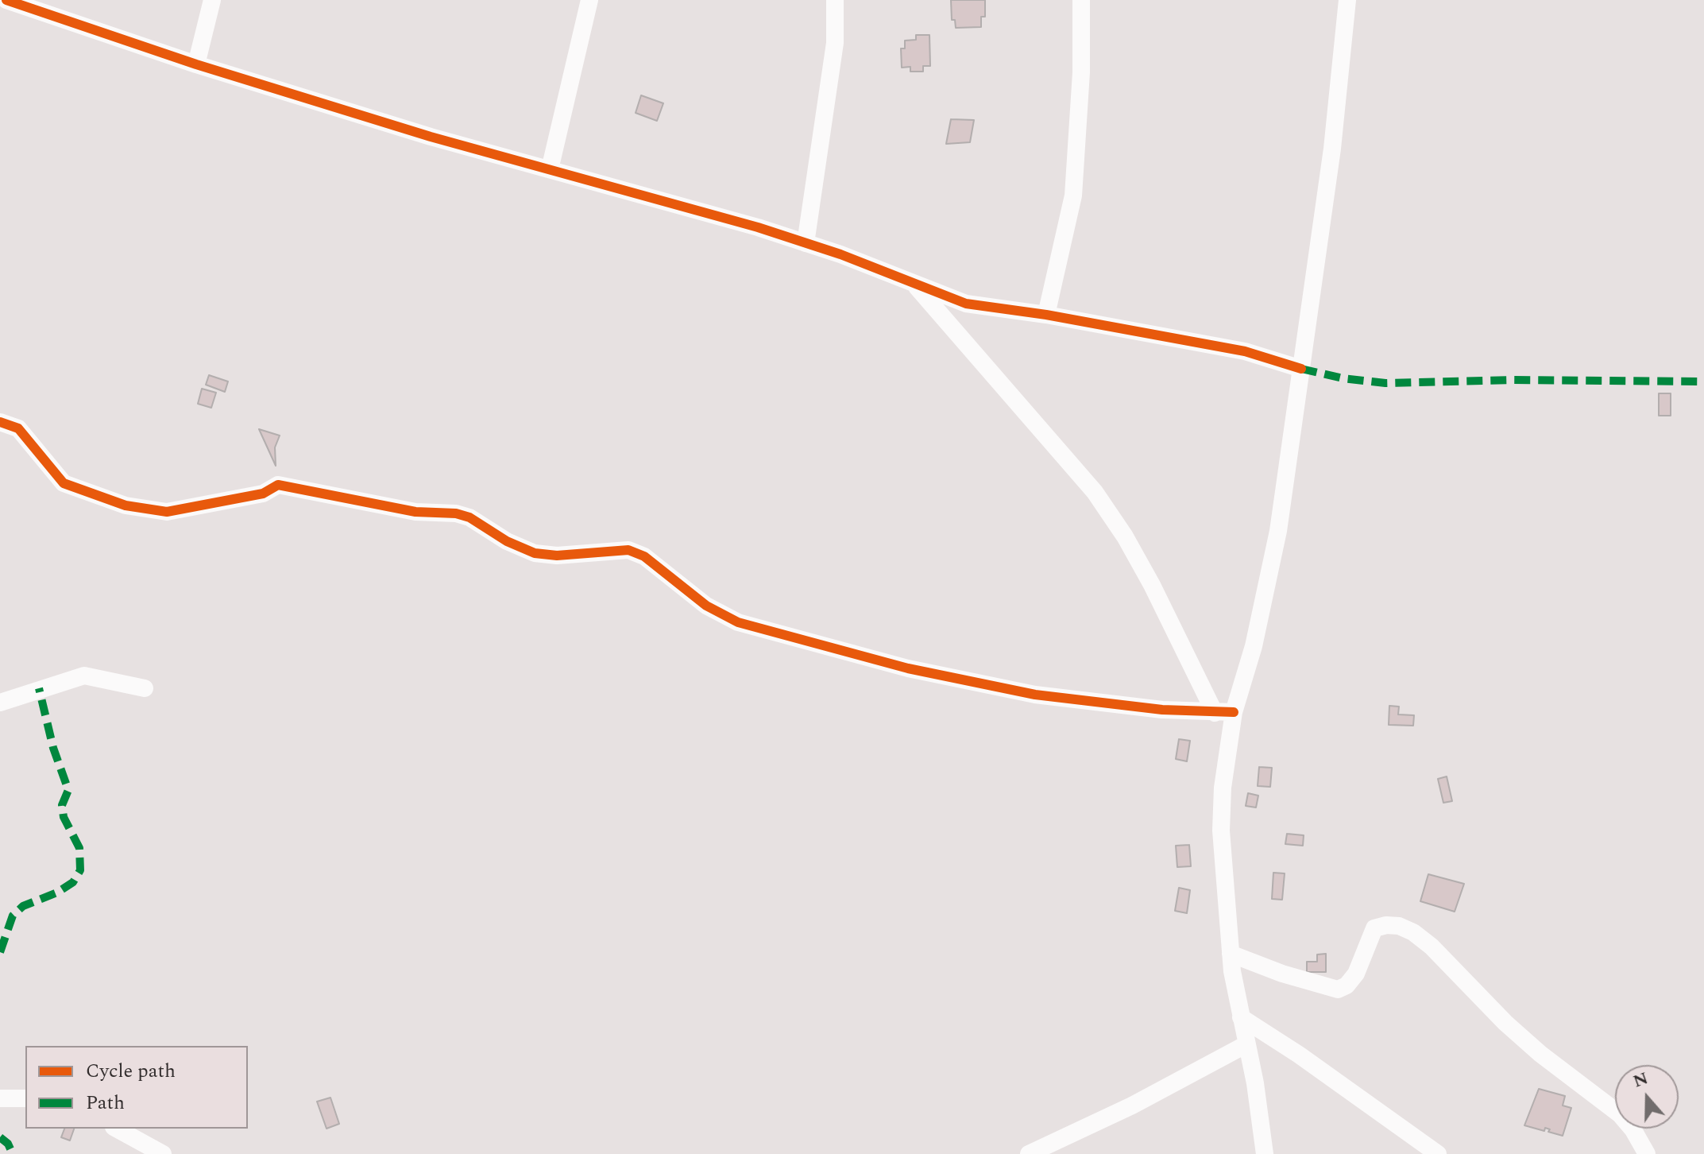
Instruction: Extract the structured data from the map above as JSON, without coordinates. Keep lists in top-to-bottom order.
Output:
{
  "legend": ["Cycle path", "Path"],
  "north": "top"
}
